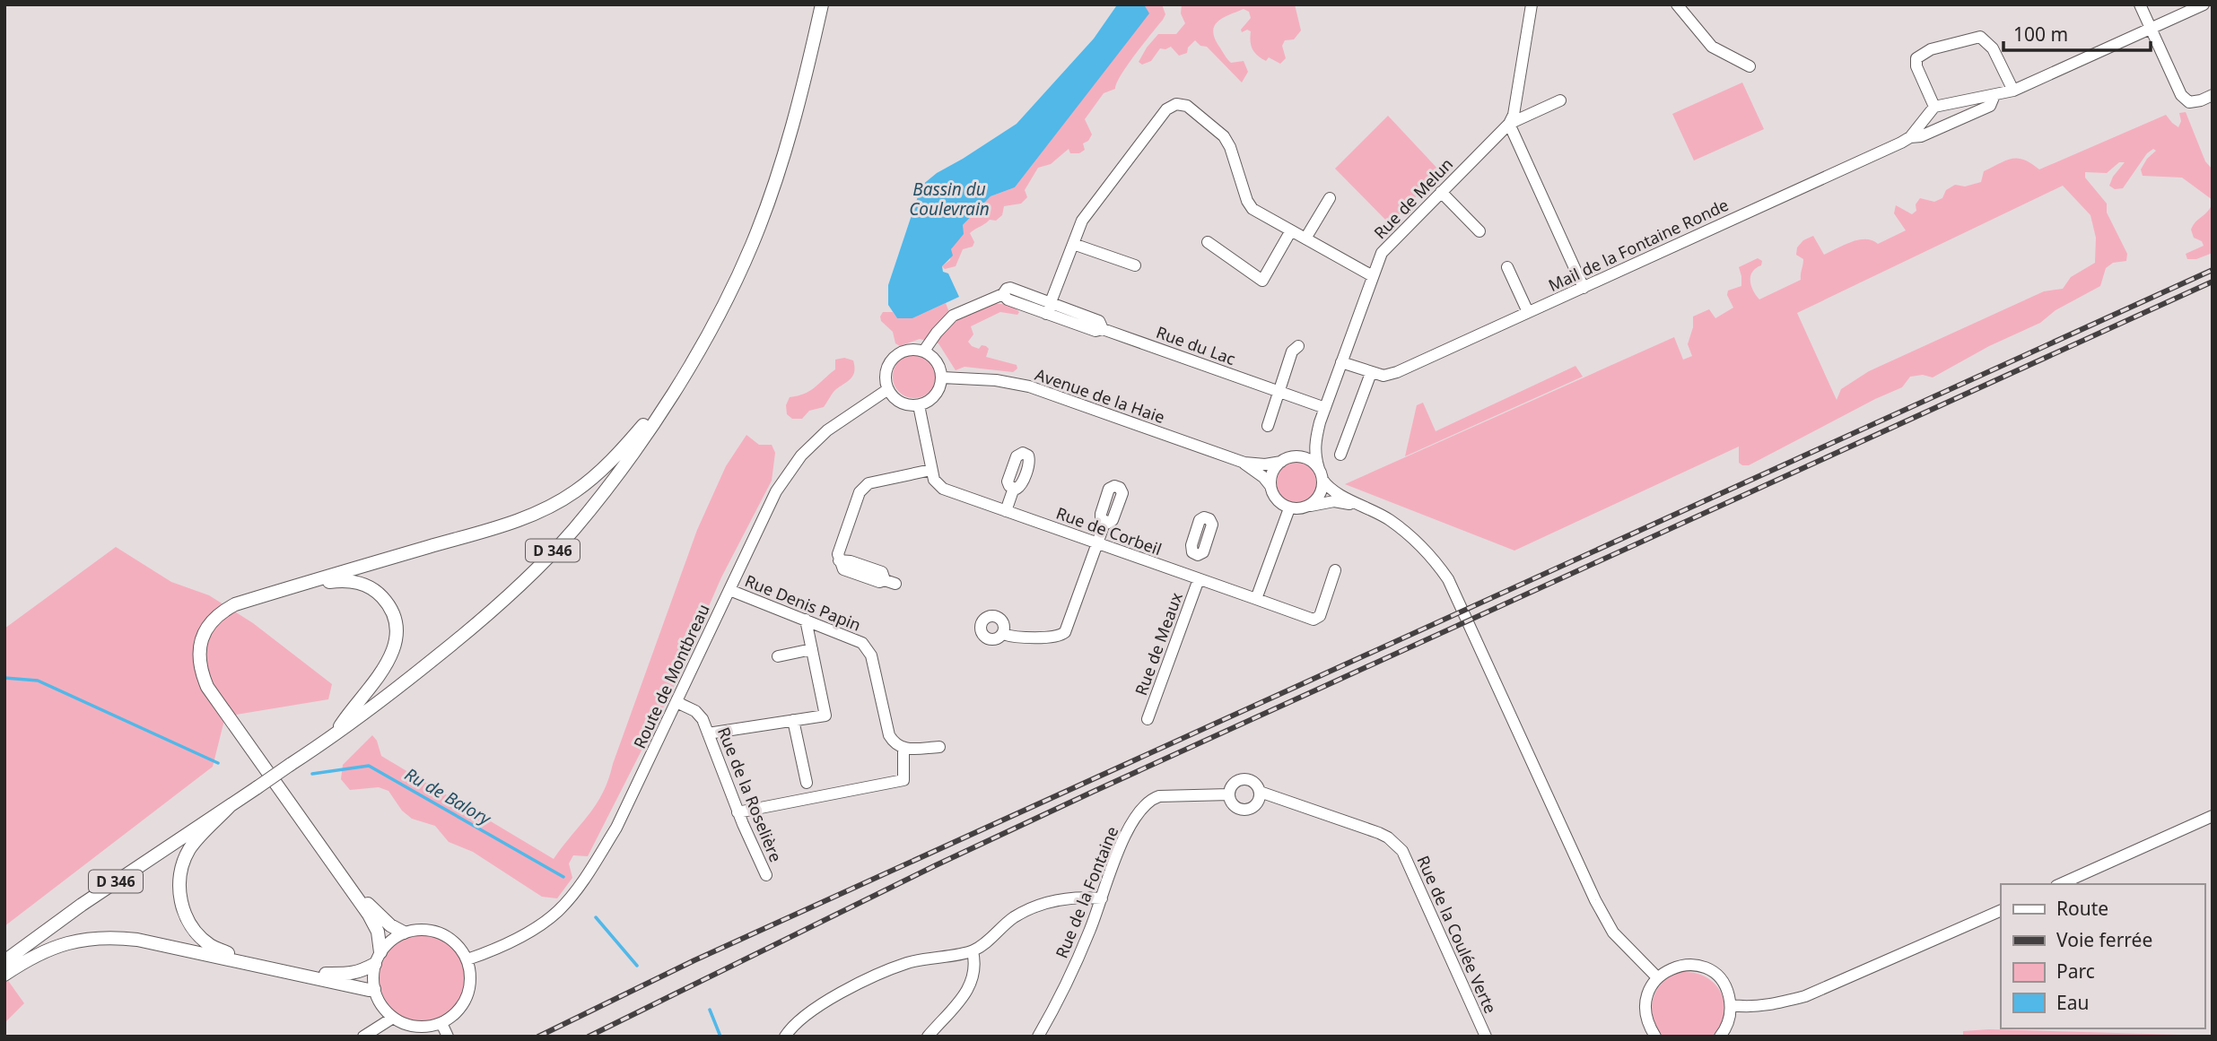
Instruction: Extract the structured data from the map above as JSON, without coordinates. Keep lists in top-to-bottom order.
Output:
{
  "streets": {
    "main road": ["D 346"],
    "street": [
      "Rue de Melun",
      "Mail de la Fontaine Ronde",
      "Rue du Lac",
      "Avenue de la Haie",
      "Rue de Corbeil",
      "Rue Denis Papin",
      "Rue de Meaux",
      "Route de Montbreau",
      "Rue de la Roselière",
      "Rue de la Fontaine",
      "Rue de la Coulée Verte"
    ]
  },
  "crossings": [
    ["Rue de Melun", "Mail de la Fontaine Ronde"],
    ["Rue de Melun", "Rue du Lac"],
    ["Rue de Melun", "Avenue de la Haie"],
    ["Rue du Lac", "Avenue de la Haie"],
    ["Rue du Lac", "Route de Montbreau"],
    ["Avenue de la Haie", "Route de Montbreau"],
    ["Rue de Corbeil", "Rue de Meaux"],
    ["Rue Denis Papin", "Route de Montbreau"],
    ["Route de Montbreau", "Rue de la Roselière"],
    ["Rue de la Fontaine", "Rue de la Coulée Verte"]
  ],
  "water": ["Bassin du Coulevrain", "Ru de Balory"],
  "legend": [
    "Route",
    "Voie ferrée",
    "Parc",
    "Eau"
  ],
  "scale_bar": "100 m"
}
